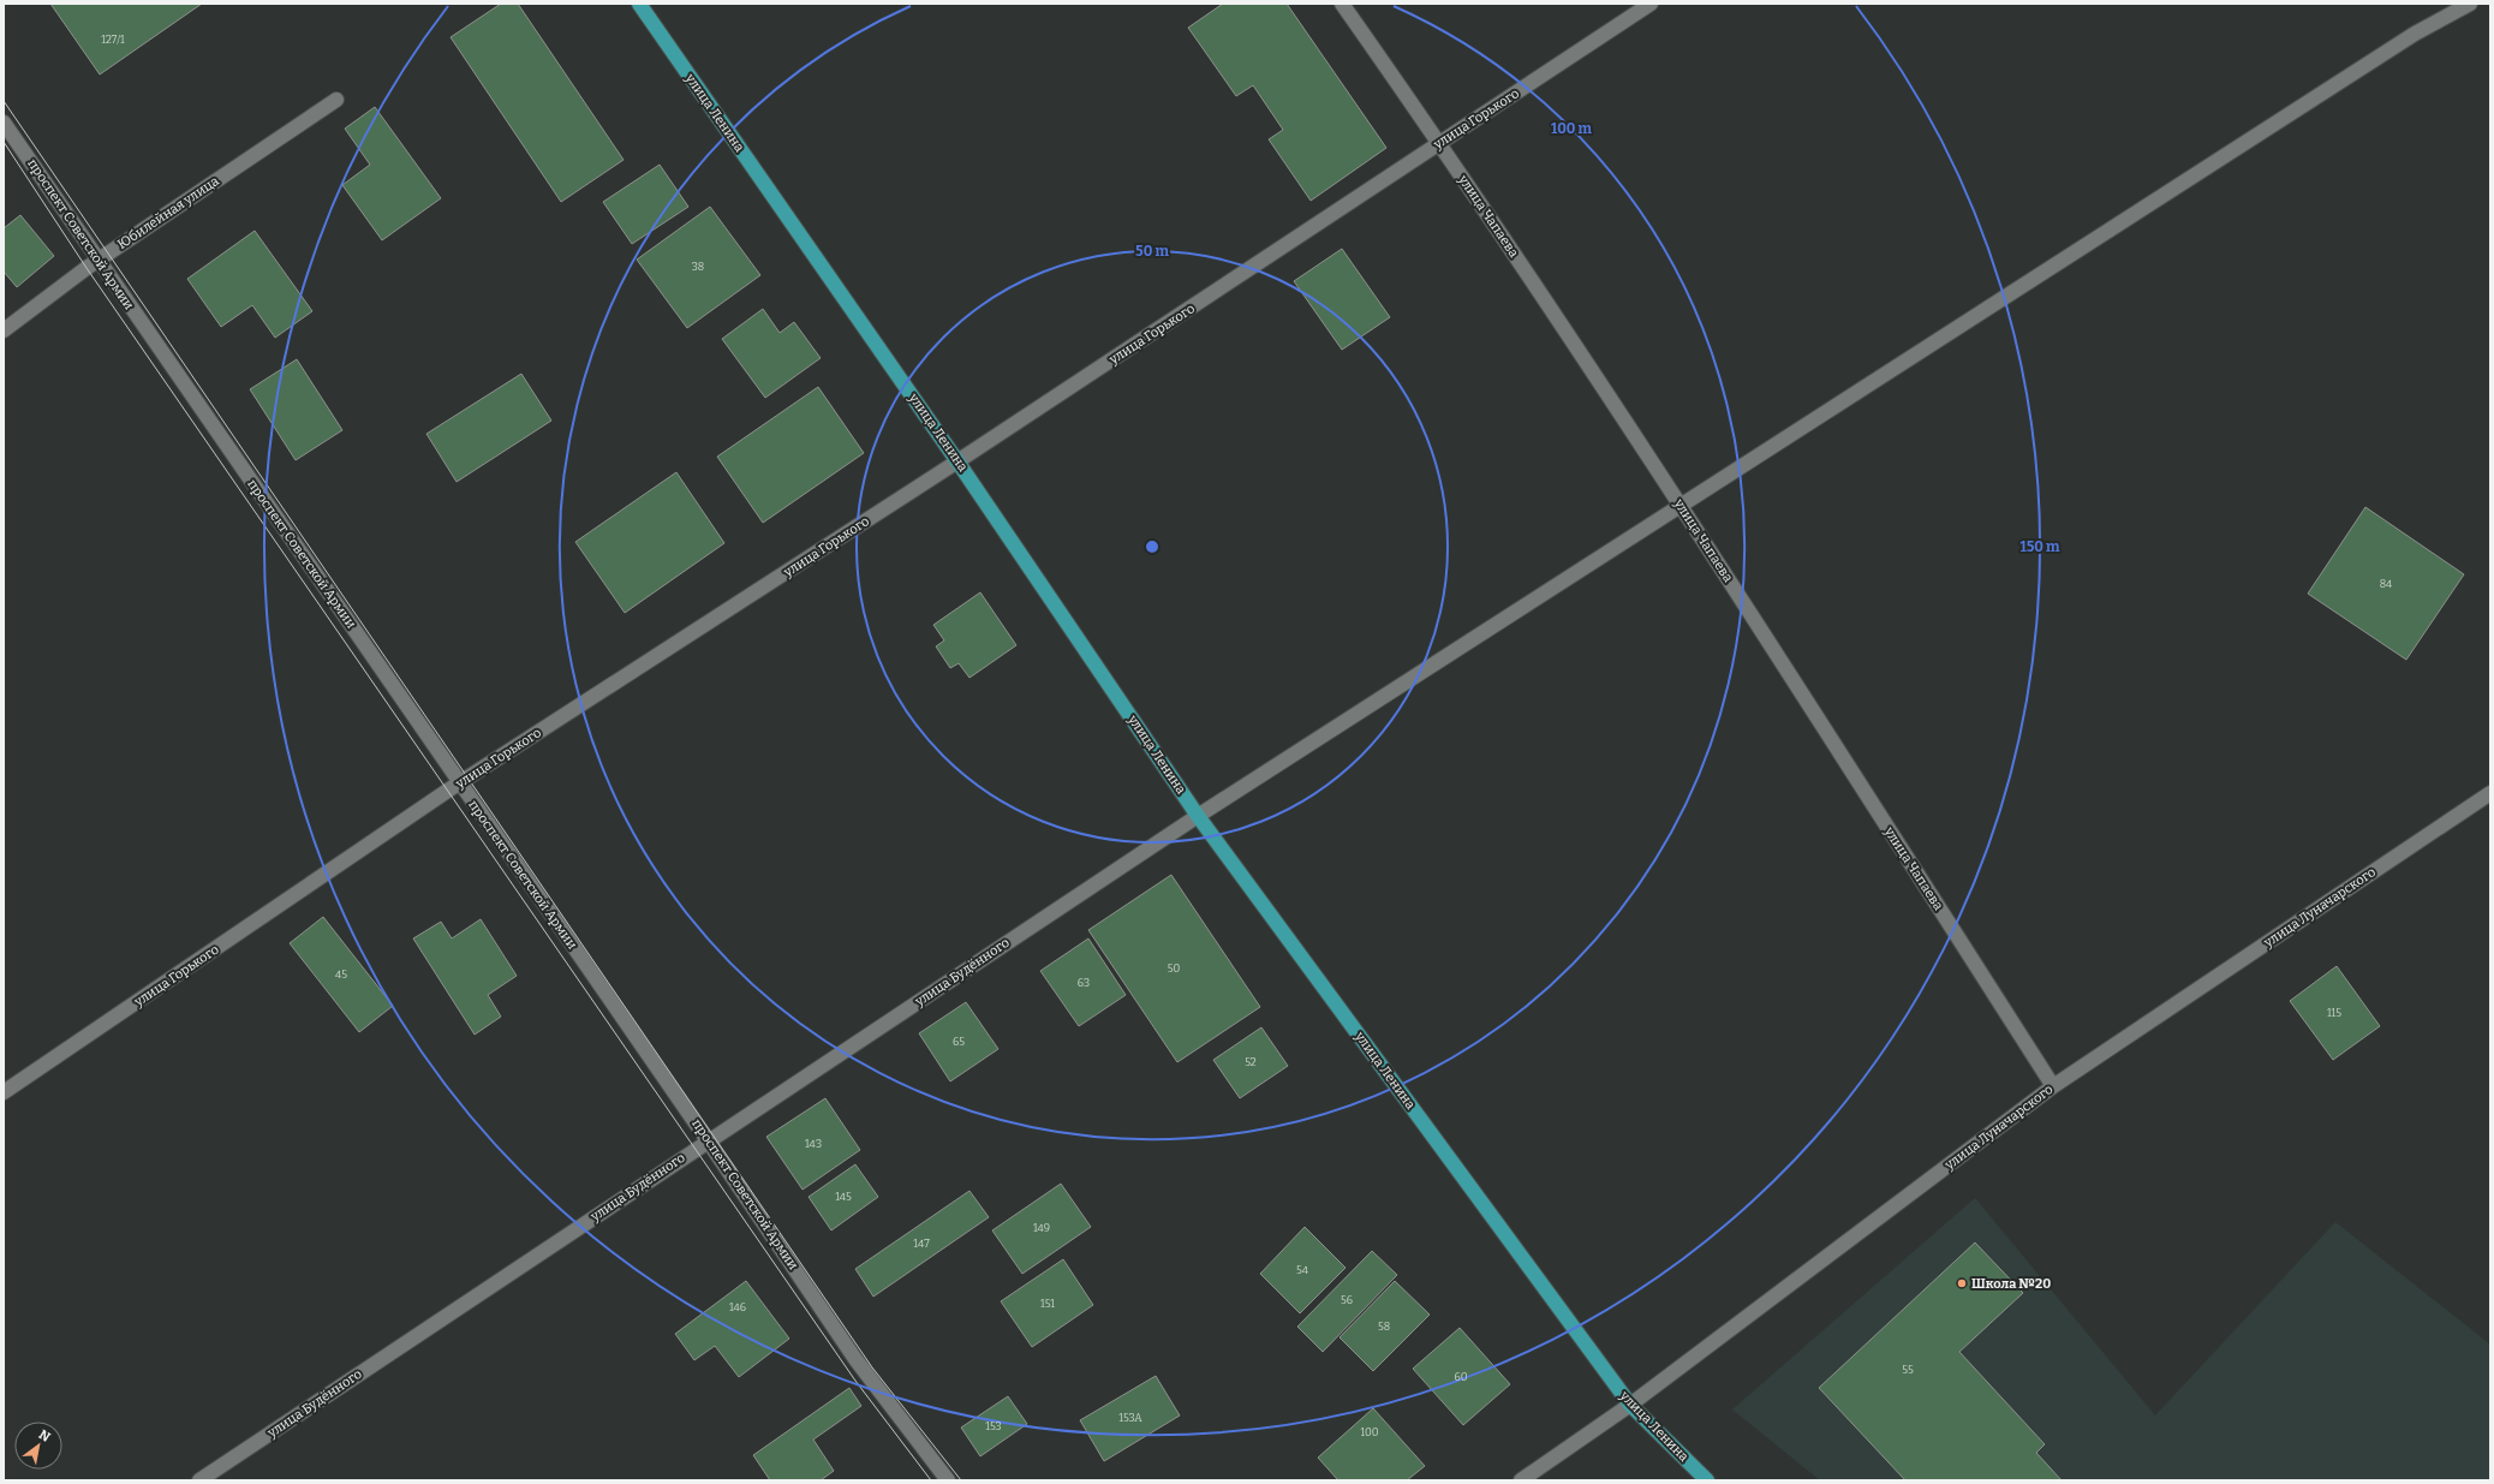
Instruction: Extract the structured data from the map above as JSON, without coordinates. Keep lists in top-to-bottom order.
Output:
{
  "streets": {
    "main road": ["улица Ленина"],
    "street": [
      "улица Горького",
      "Юбилейная улица",
      "улица Чапаева",
      "проспект Советской Армии",
      "улица Луначарского",
      "улица Будённого"
    ]
  },
  "crossings": [
    ["улица Ленина", "улица Горького"],
    ["улица Ленина", "улица Луначарского"],
    ["улица Ленина", "улица Будённого"],
    ["улица Горького", "улица Чапаева"],
    ["улица Горького", "проспект Советской Армии"],
    ["Юбилейная улица", "проспект Советской Армии"],
    ["улица Чапаева", "улица Луначарского"],
    ["улица Чапаева", "улица Будённого"],
    ["проспект Советской Армии", "улица Будённого"]
  ],
  "places": ["Школа №20"],
  "house_numbers": [
    "127/1",
    "38",
    "84",
    "50",
    "45",
    "63",
    "115",
    "65",
    "52",
    "143",
    "145",
    "149",
    "147",
    "54",
    "56",
    "151",
    "146",
    "58",
    "55",
    "60",
    "153А",
    "153",
    "100"
  ],
  "north": "top right",
  "rings": ["100 m", "50 m", "150 m"]
}
